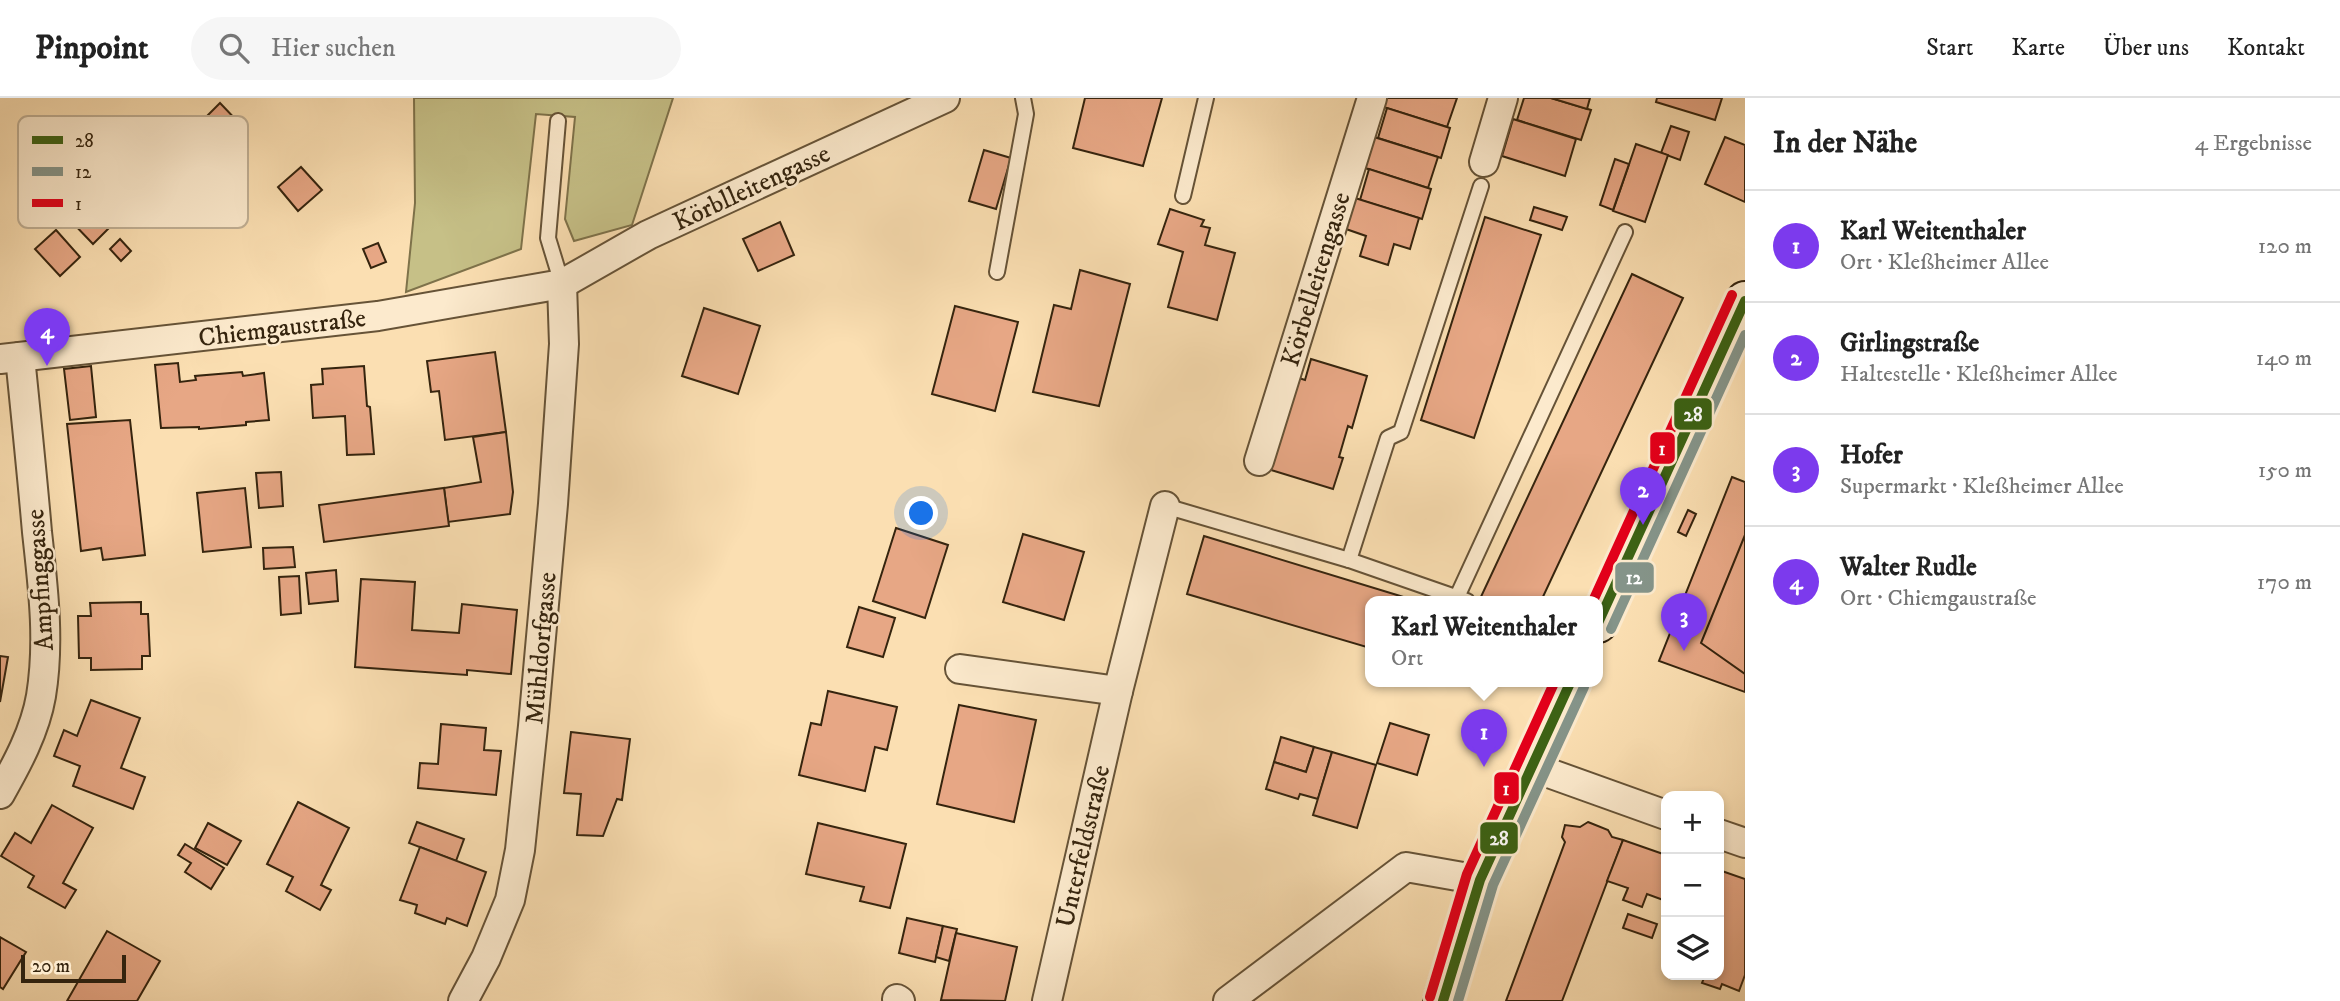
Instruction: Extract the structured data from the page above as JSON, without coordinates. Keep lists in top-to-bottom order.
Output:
{
  "streets": {
    "street": [
      "Körblleitengasse",
      "Körbelleitengasse",
      "Chiemgaustraße",
      "Ampfinggasse",
      "Mühldorfgasse",
      "Unterfeldstraße"
    ]
  },
  "crossings": [
    ["Körblleitengasse", "Chiemgaustraße"],
    ["Körblleitengasse", "Mühldorfgasse"],
    ["Chiemgaustraße", "Ampfinggasse"],
    ["Chiemgaustraße", "Mühldorfgasse"]
  ],
  "lines": ["transit line 1", "transit line 28", "transit line 12"],
  "legend": ["28", "12", "1"],
  "scale_bar": "20 m",
  "page": {
    "header": "Pinpoint",
    "search": "Hier suchen",
    "nav": [
      "Start",
      "Karte",
      "Über uns",
      "Kontakt"
    ],
    "heading": ["In der Nähe", "4 Ergebnisse"],
    "list": [
      {
        "mark": "1",
        "name": "Karl Weitenthaler",
        "note": "Ort · Kleßheimer Allee",
        "value": "120 m"
      },
      {
        "mark": "2",
        "name": "Girlingstraße",
        "note": "Haltestelle · Kleßheimer Allee",
        "value": "140 m"
      },
      {
        "mark": "3",
        "name": "Hofer",
        "note": "Supermarkt · Kleßheimer Allee",
        "value": "150 m"
      },
      {
        "mark": "4",
        "name": "Walter Rudle",
        "note": "Ort · Chiemgaustraße",
        "value": "170 m"
      }
    ],
    "pins": [
      "4",
      "2",
      "3",
      "1"
    ],
    "popup": ["Karl Weitenthaler", "Ort"],
    "map_buttons": ["+", "−"],
    "scale": "20 m"
  }
}
